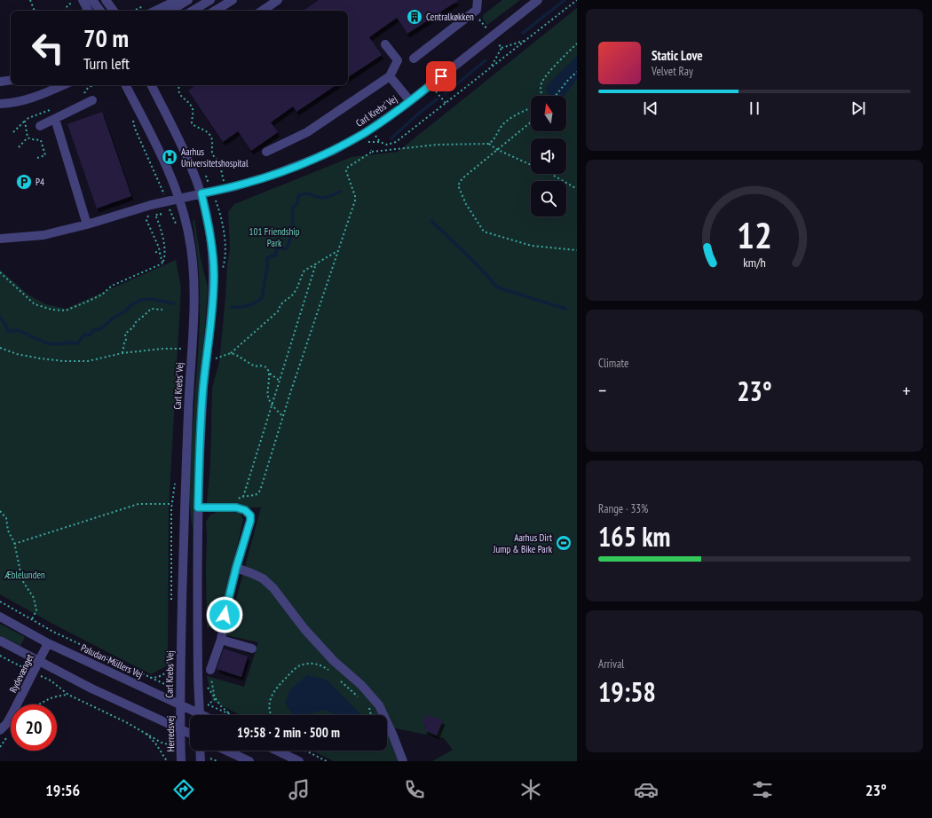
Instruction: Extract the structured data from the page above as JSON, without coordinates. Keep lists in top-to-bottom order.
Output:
{
  "streets": {
    "street": [
      "Carl Krebs' Vej",
      "Paludan-Müllers Vej",
      "Rydevænget",
      "Herredsvej"
    ]
  },
  "crossings": [
    ["Carl Krebs' Vej", "Paludan-Müllers Vej"],
    ["Carl Krebs' Vej", "Herredsvej"],
    ["Paludan-Müllers Vej", "Rydevænget"],
    ["Paludan-Müllers Vej", "Herredsvej"]
  ],
  "parks": ["101 Friendship Park", "Æblelunden"],
  "places": {
    "building": ["Centralkøkken"],
    "hospital": ["Aarhus Universitetshospital"],
    "parking": ["P4"],
    "sports": ["Aarhus Dirt Jump & Bike Park"]
  },
  "north": "top",
  "page": {
    "turn": ["70 m", "Turn left"],
    "song": ["Static Love", "Velvet Ray"],
    "tile": [
      "Climate",
      ["Range · 33%", "165 km"],
      ["Arrival", "19:58"]
    ],
    "heat": ["−", "23°", "+"],
    "limit": "20",
    "trip": "19:58 · 2 min · 500 m",
    "tabs": ["19:56", "23°"],
    "gauge": ["12", "km/h"]
  }
}
